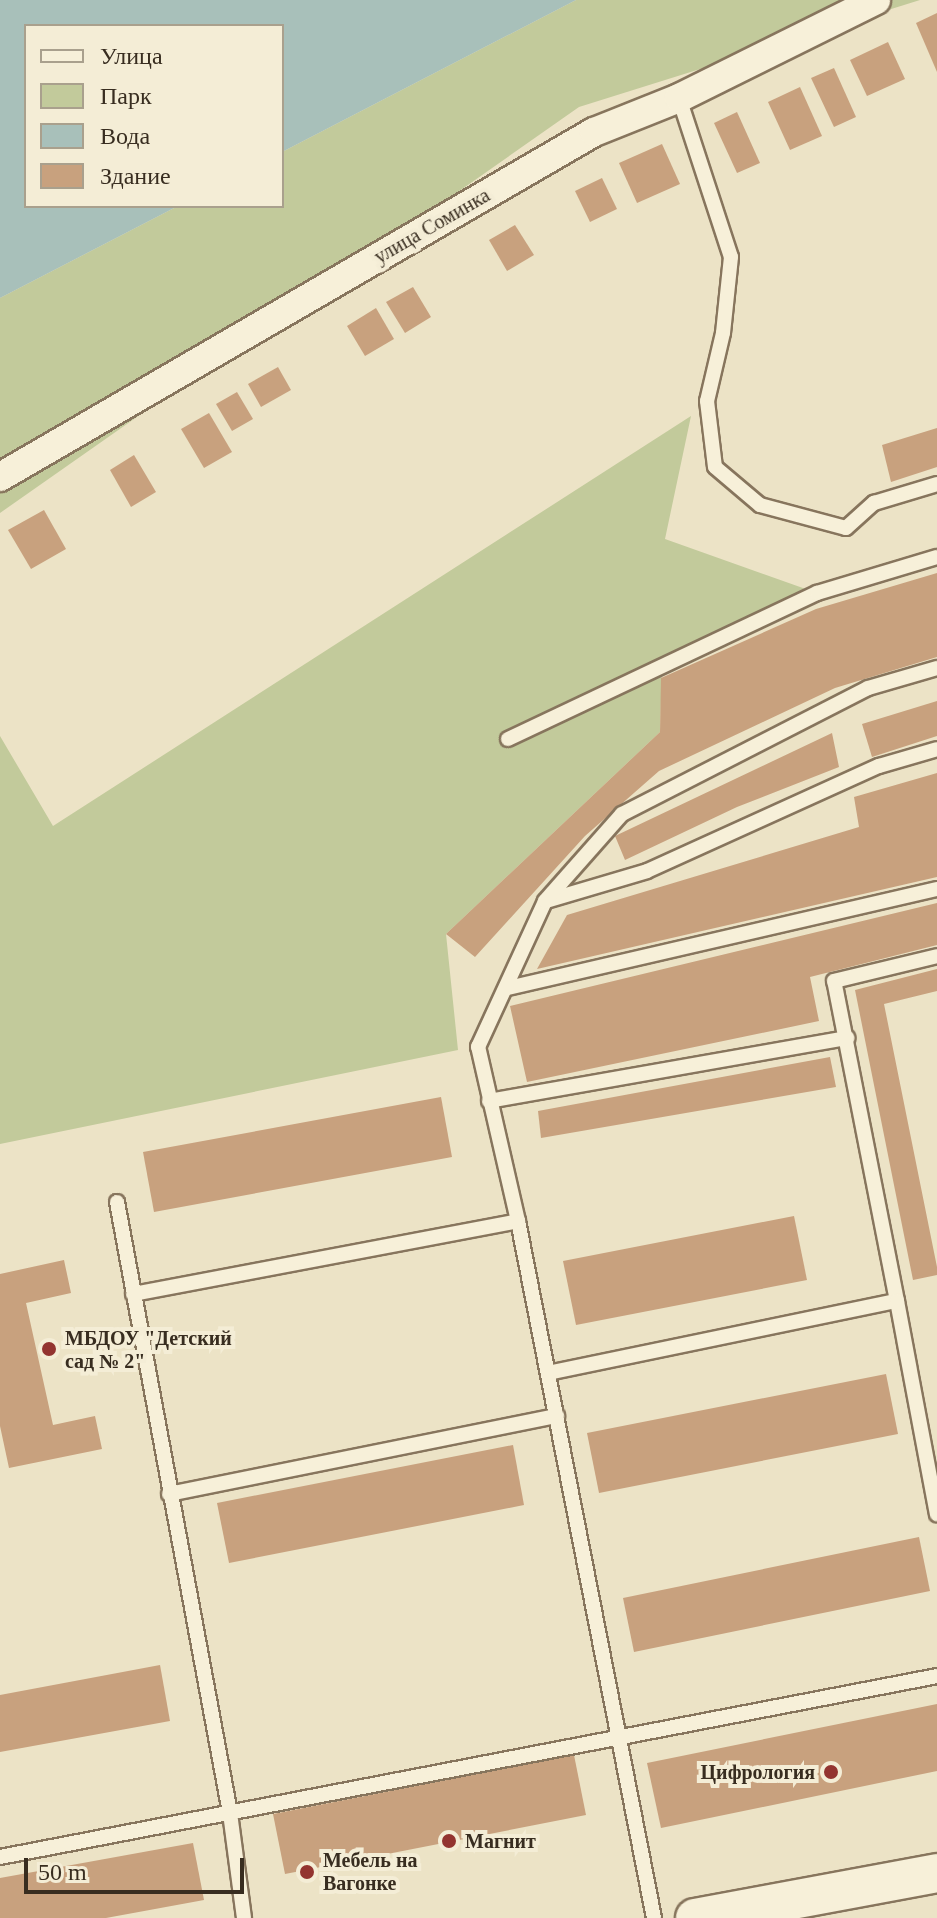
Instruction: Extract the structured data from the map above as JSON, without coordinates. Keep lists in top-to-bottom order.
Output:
{
  "streets": {
    "street": ["улица Соминка"]
  },
  "places": [
    "МБДОУ \"Детский сад № 2\"",
    "Цифрология",
    "Магнит",
    "Мебель на Вагонке"
  ],
  "legend": [
    "Улица",
    "Парк",
    "Вода",
    "Здание"
  ],
  "scale_bar": "50 m"
}
